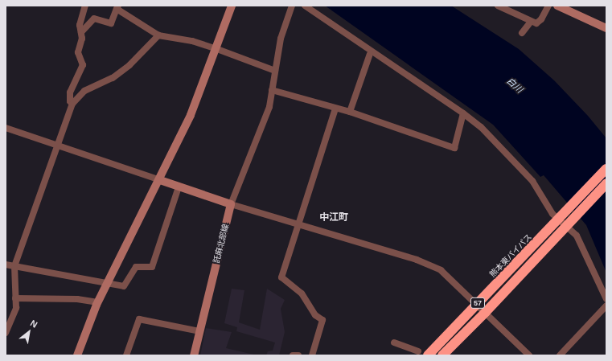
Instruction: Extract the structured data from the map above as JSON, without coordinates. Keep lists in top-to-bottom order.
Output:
{
  "streets": {
    "highway": ["熊本東バイパス", "57"],
    "main road": ["託麻北部線"]
  },
  "districts": ["中江町"],
  "water": ["白川"],
  "north": "top right"
}
